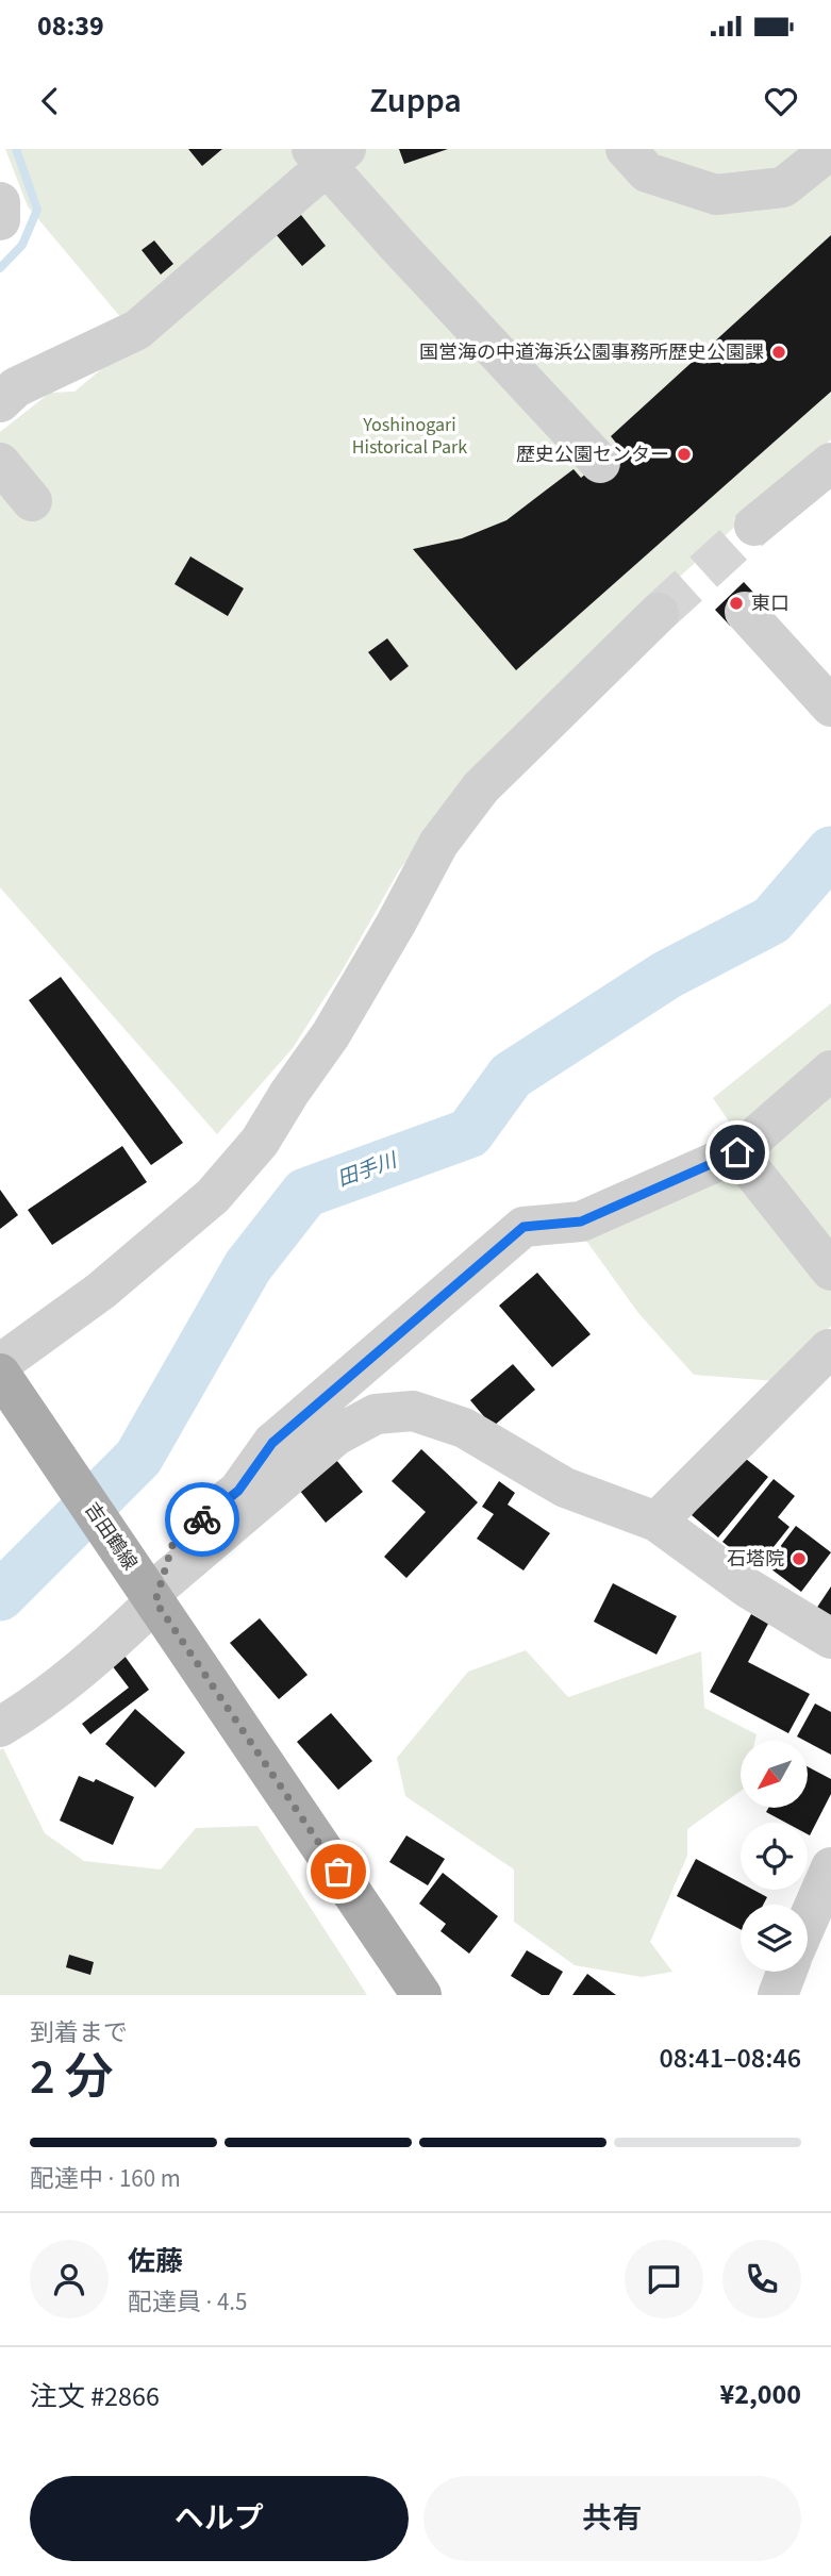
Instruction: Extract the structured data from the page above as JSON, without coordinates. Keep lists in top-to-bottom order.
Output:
{
  "streets": {
    "main road": ["吉田鶴線"]
  },
  "water": ["田手川"],
  "parks": ["Yoshinogari Historical Park"],
  "places": [
    "国営海の中道海浜公園事務所歴史公園課",
    "歴史公園センター",
    "東口",
    "石塔院"
  ],
  "north": "bottom left",
  "page": {
    "status": "08:39",
    "header": "Zuppa",
    "heading": ["2 分", "到着まで", "08:41–08:46"],
    "panel": [
      "佐藤",
      "配達員 · 4.5",
      "注文 #2866",
      "¥2,000"
    ],
    "bar": "配達中 · 160 m",
    "buttons": ["ヘルプ", "共有"]
  }
}
